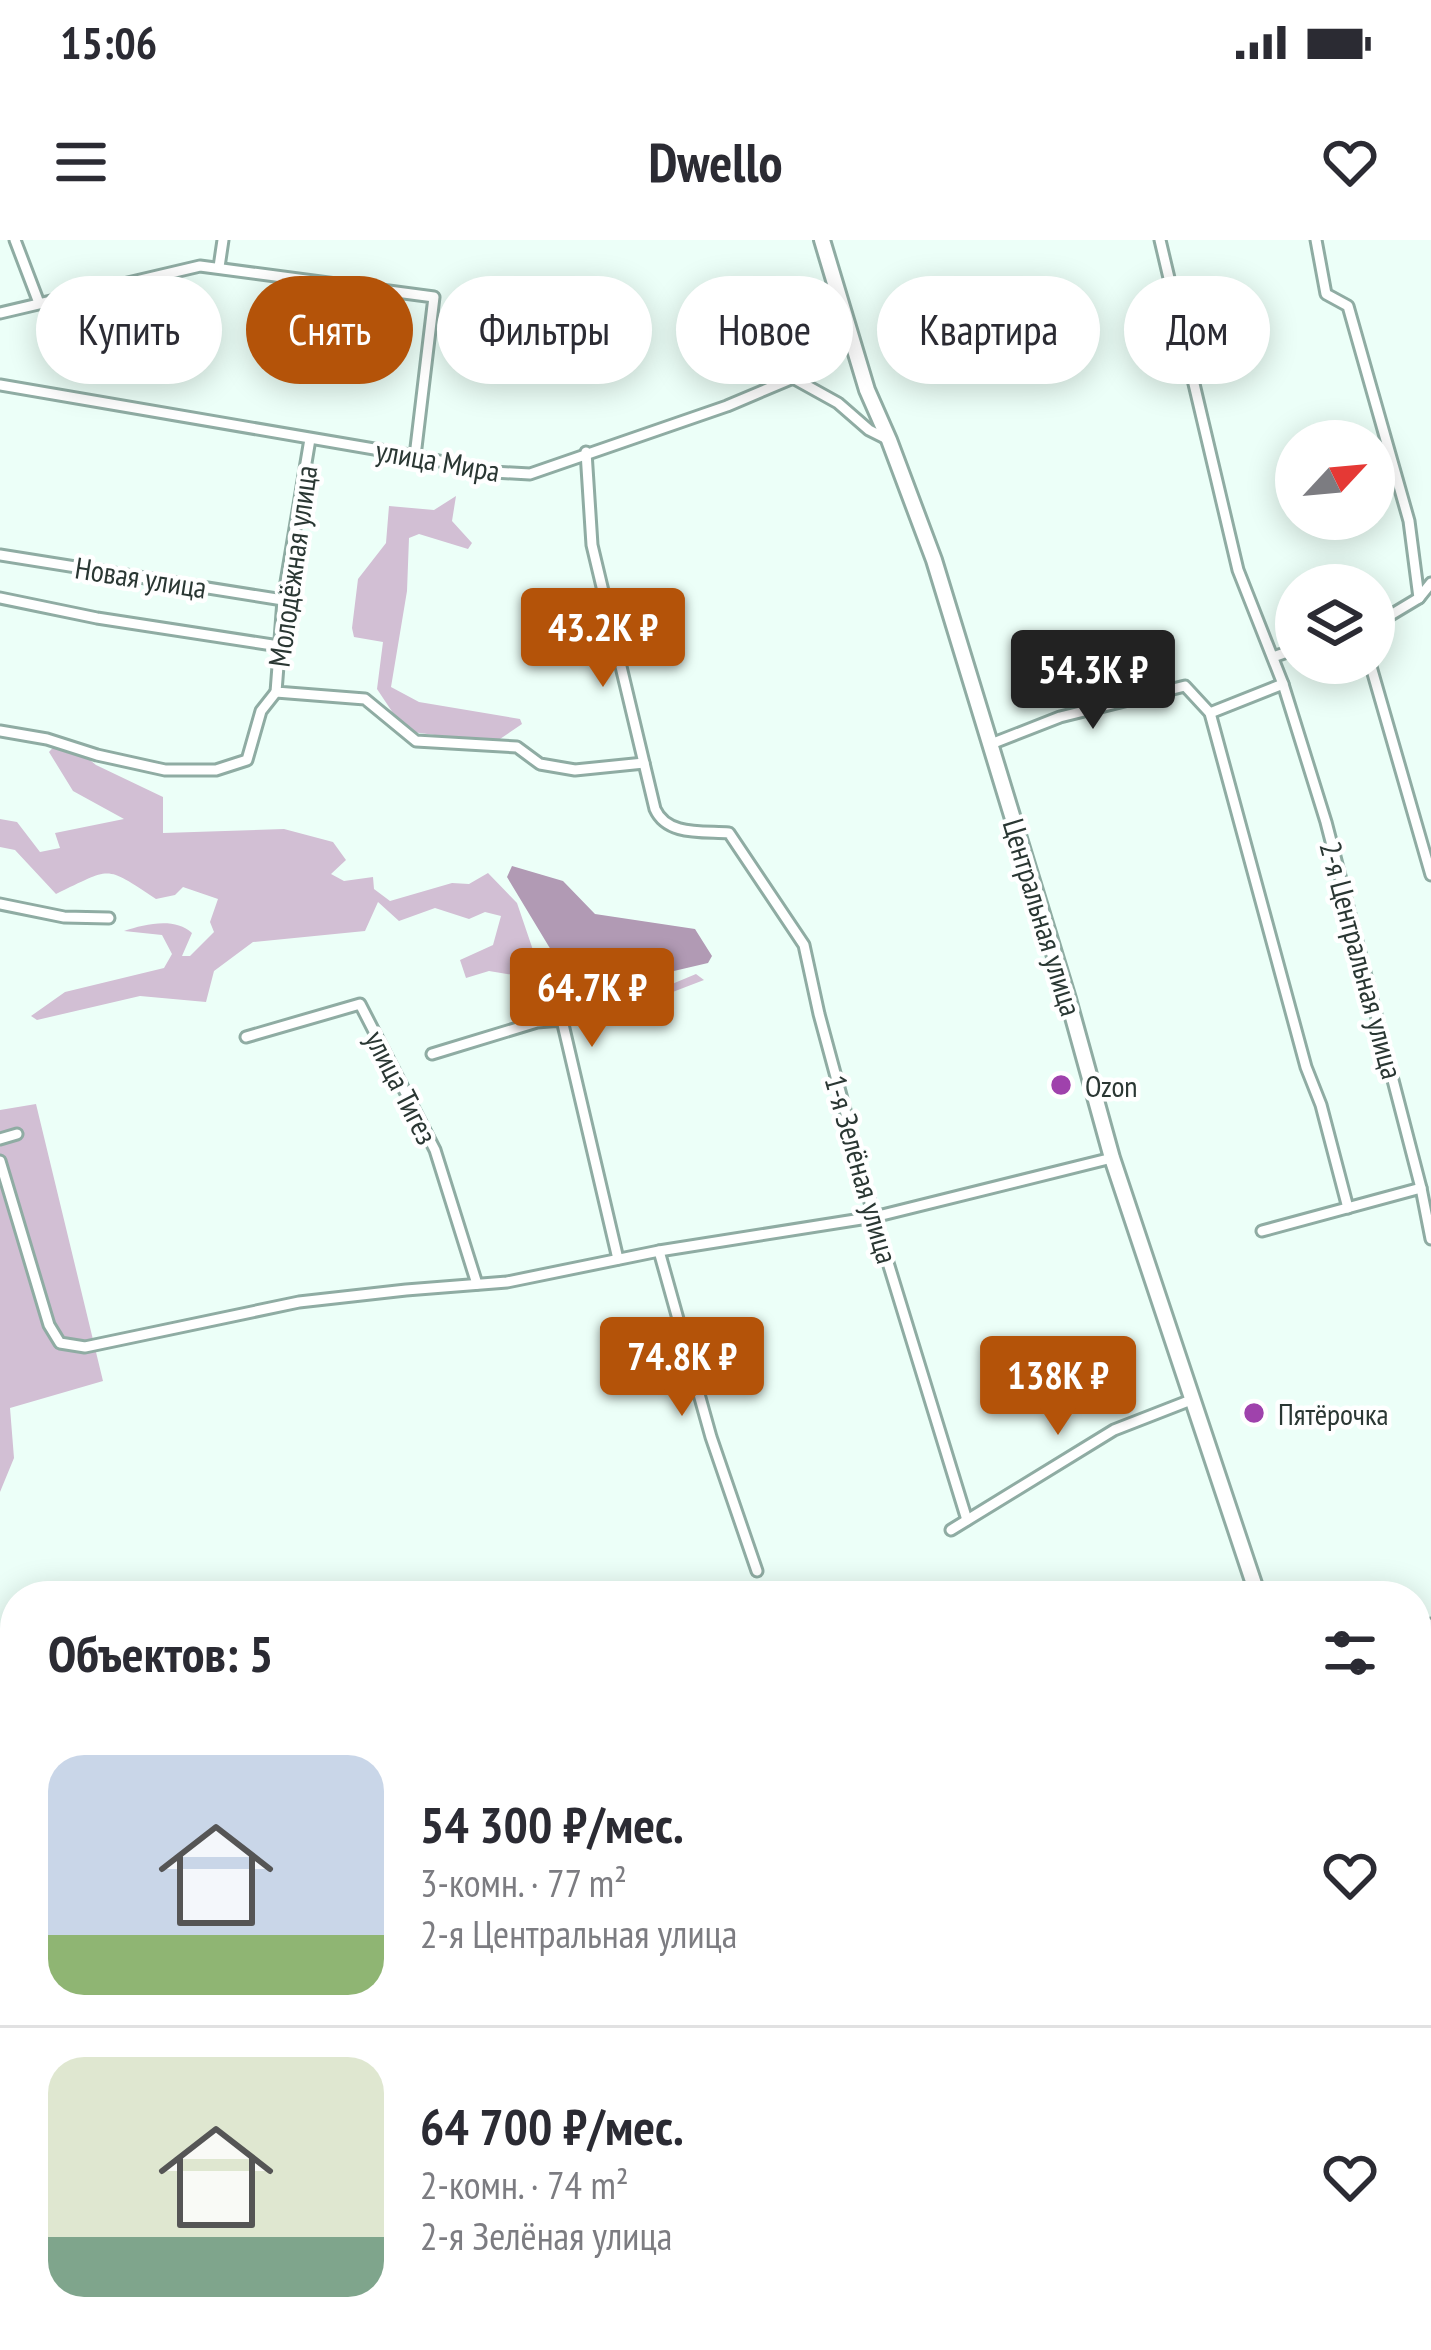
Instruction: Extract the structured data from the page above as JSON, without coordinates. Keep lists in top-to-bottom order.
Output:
{
  "streets": {
    "street": [
      "улица Мира",
      "Молодёжная улица",
      "Новая улица",
      "Центральная улица",
      "2-я Центральная улица",
      "улица Тигез",
      "1-я Зелёная улица"
    ]
  },
  "crossings": [
    ["улица Мира", "Молодёжная улица"],
    ["Молодёжная улица", "Новая улица"],
    ["Молодёжная улица", "1-я Зелёная улица"]
  ],
  "places": ["Ozon", "Пятёрочка"],
  "north": "top right",
  "page": {
    "status": "15:06",
    "header": "Dwello",
    "chip": [
      "Купить",
      "Снять",
      "Фильтры",
      "Новое",
      "Квартира",
      "Дом"
    ],
    "price": [
      "43.2K ₽",
      "54.3K ₽",
      "64.7K ₽",
      "74.8K ₽",
      "138K ₽"
    ],
    "heading": "Объектов: 5",
    "list": [
      {
        "name": "54 300 ₽/мес.",
        "note": "3-комн. · 77 m² · 2-я Центральная улица"
      },
      {
        "name": "64 700 ₽/мес.",
        "note": "2-комн. · 74 m² · 2-я Зелёная улица"
      }
    ]
  }
}
